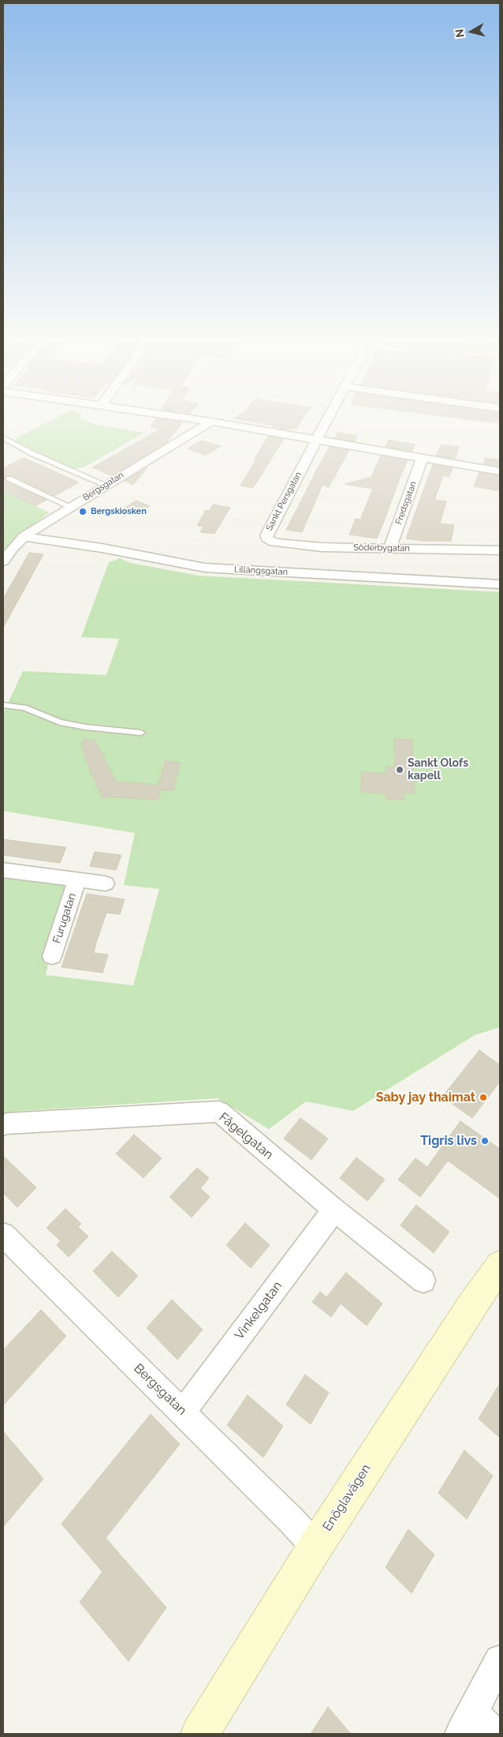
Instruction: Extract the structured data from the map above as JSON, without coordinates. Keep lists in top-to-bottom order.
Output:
{
  "streets": {
    "street": [
      "Bergsgatan",
      "Sankt Persgatan",
      "Fredsgatan",
      "Söderbygatan",
      "Lillängsgatan",
      "Furugatan",
      "Fågelgatan",
      "Vinkelgatan",
      "Enöglavägen"
    ]
  },
  "crossings": [
    ["Bergsgatan", "Lillängsgatan"],
    ["Bergsgatan", "Vinkelgatan"],
    ["Bergsgatan", "Enöglavägen"],
    ["Sankt Persgatan", "Söderbygatan"],
    ["Fredsgatan", "Söderbygatan"],
    ["Fågelgatan", "Vinkelgatan"]
  ],
  "places": [
    "Bergskiosken",
    "Sankt Olofs kapell",
    "Saby jay thaimat",
    "Tigris livs"
  ],
  "north": "left"
}
